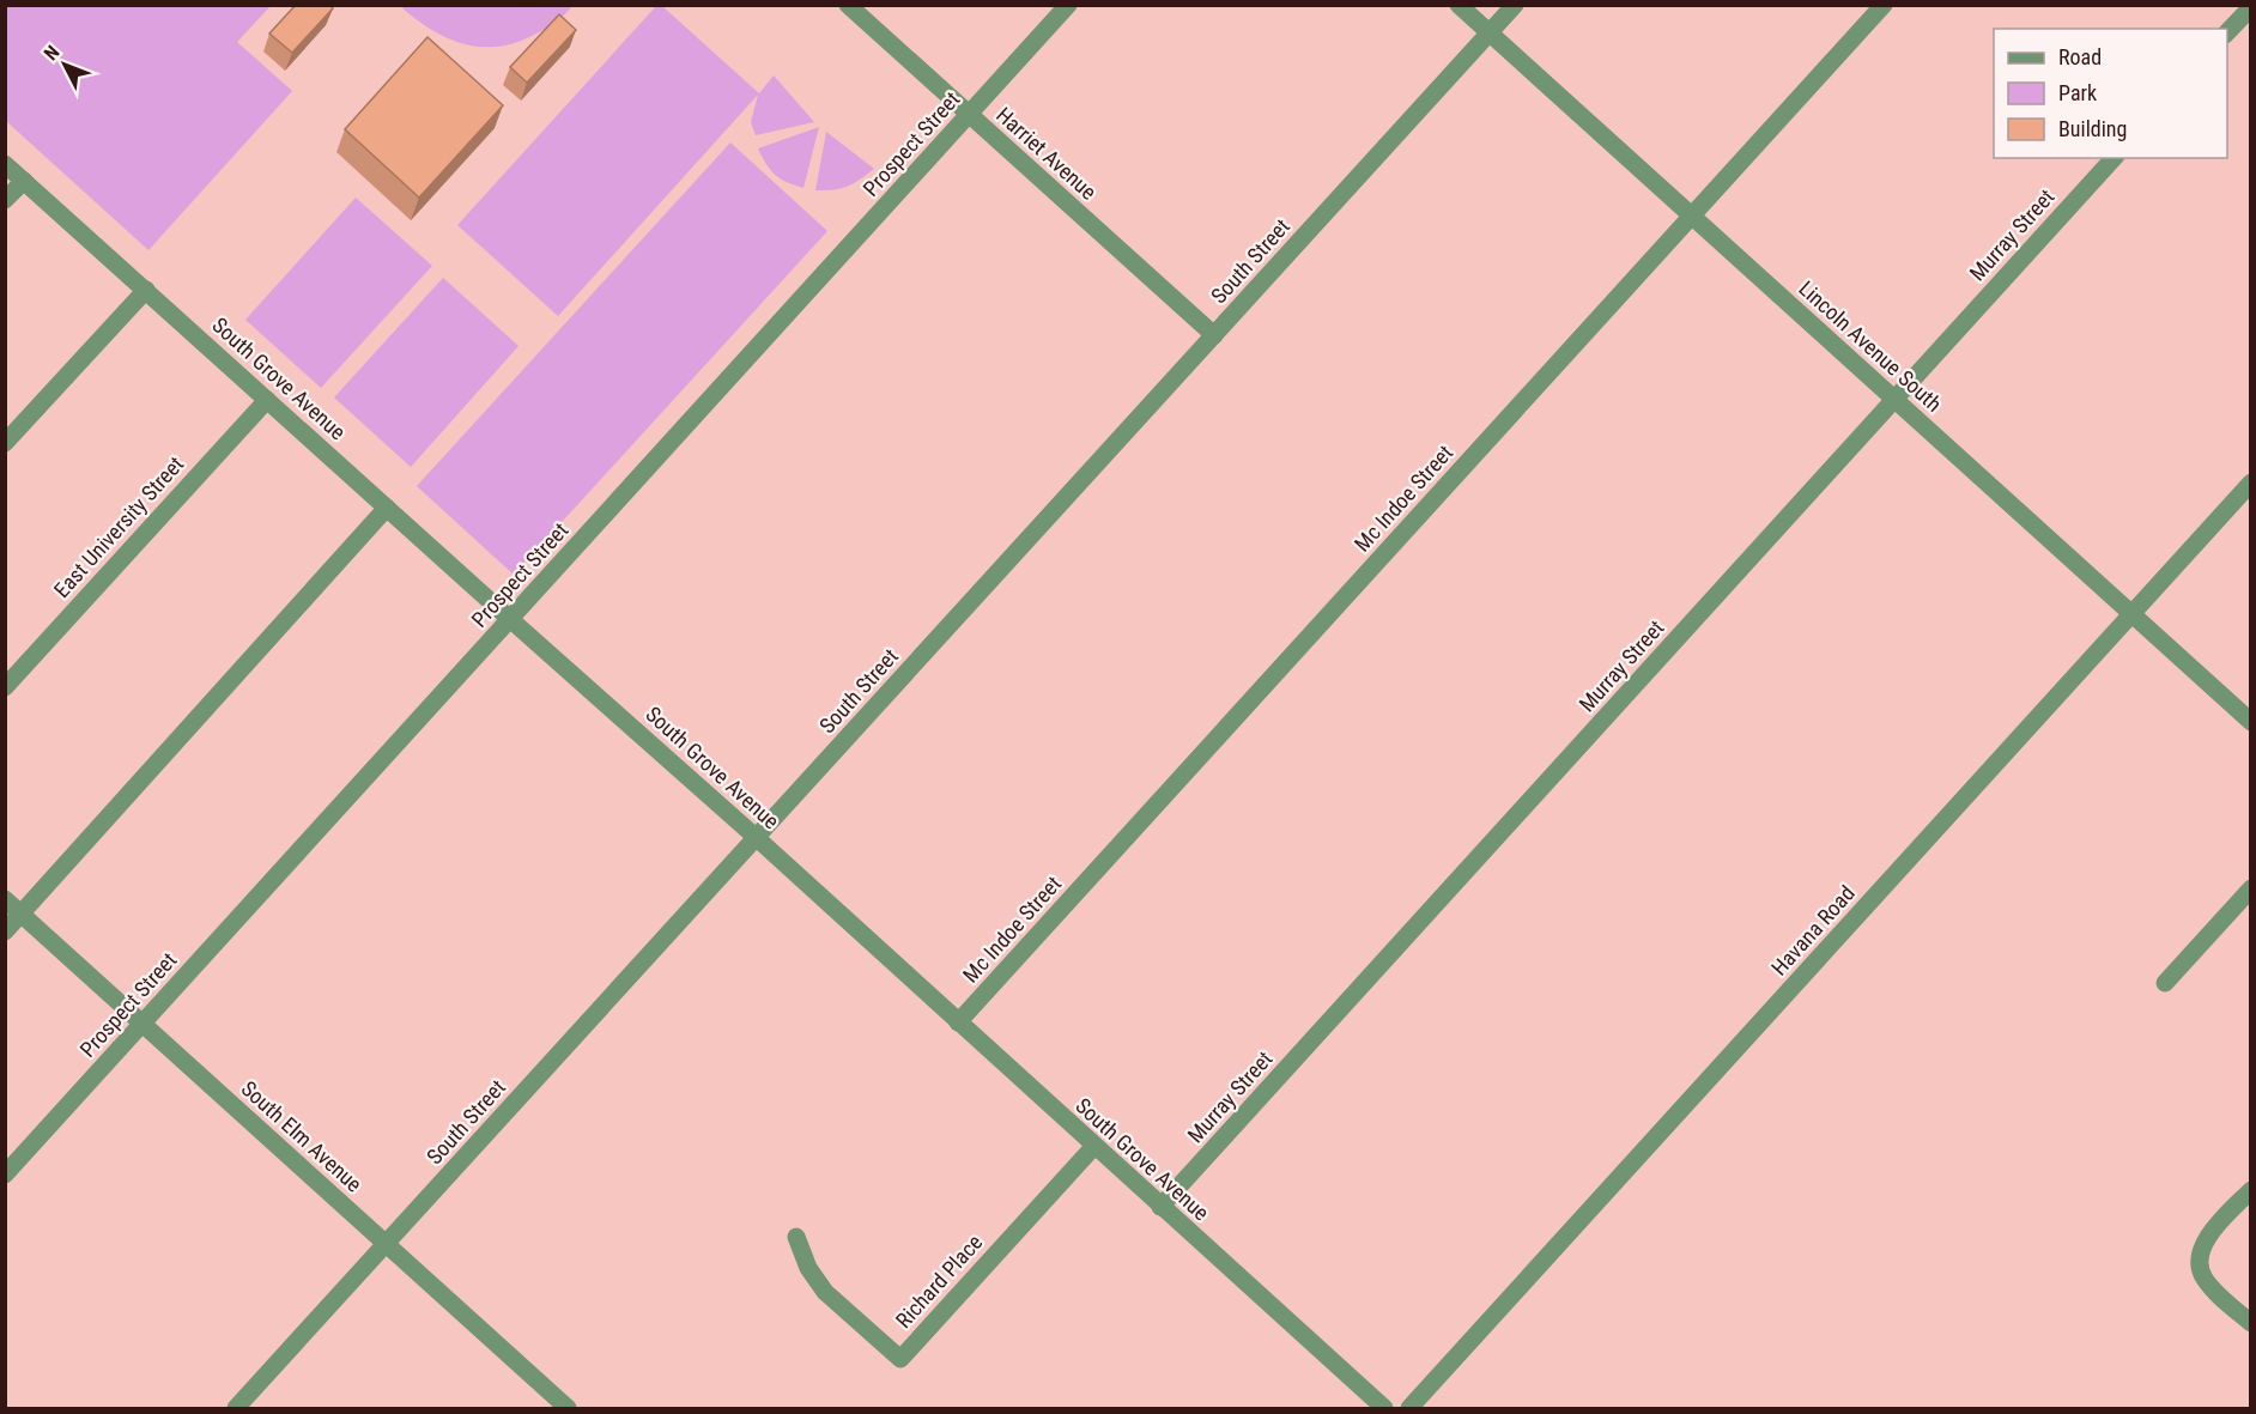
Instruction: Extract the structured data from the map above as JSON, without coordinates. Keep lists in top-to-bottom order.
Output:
{
  "streets": {
    "street": [
      "Prospect Street",
      "Harriet Avenue",
      "Murray Street",
      "South Street",
      "Lincoln Avenue South",
      "South Grove Avenue",
      "Mc Indoe Street",
      "East University Street",
      "Havana Road",
      "South Elm Avenue",
      "Richard Place"
    ]
  },
  "crossings": [
    ["Prospect Street", "Harriet Avenue"],
    ["Prospect Street", "South Grove Avenue"],
    ["Prospect Street", "South Elm Avenue"],
    ["Harriet Avenue", "South Street"],
    ["Murray Street", "Lincoln Avenue South"],
    ["Murray Street", "South Grove Avenue"],
    ["South Street", "Lincoln Avenue South"],
    ["South Street", "South Grove Avenue"],
    ["South Street", "South Elm Avenue"],
    ["Lincoln Avenue South", "Mc Indoe Street"],
    ["Lincoln Avenue South", "Havana Road"],
    ["South Grove Avenue", "Mc Indoe Street"],
    ["South Grove Avenue", "East University Street"],
    ["South Grove Avenue", "Richard Place"]
  ],
  "legend": ["Road", "Park", "Building"],
  "north": "top left"
}
